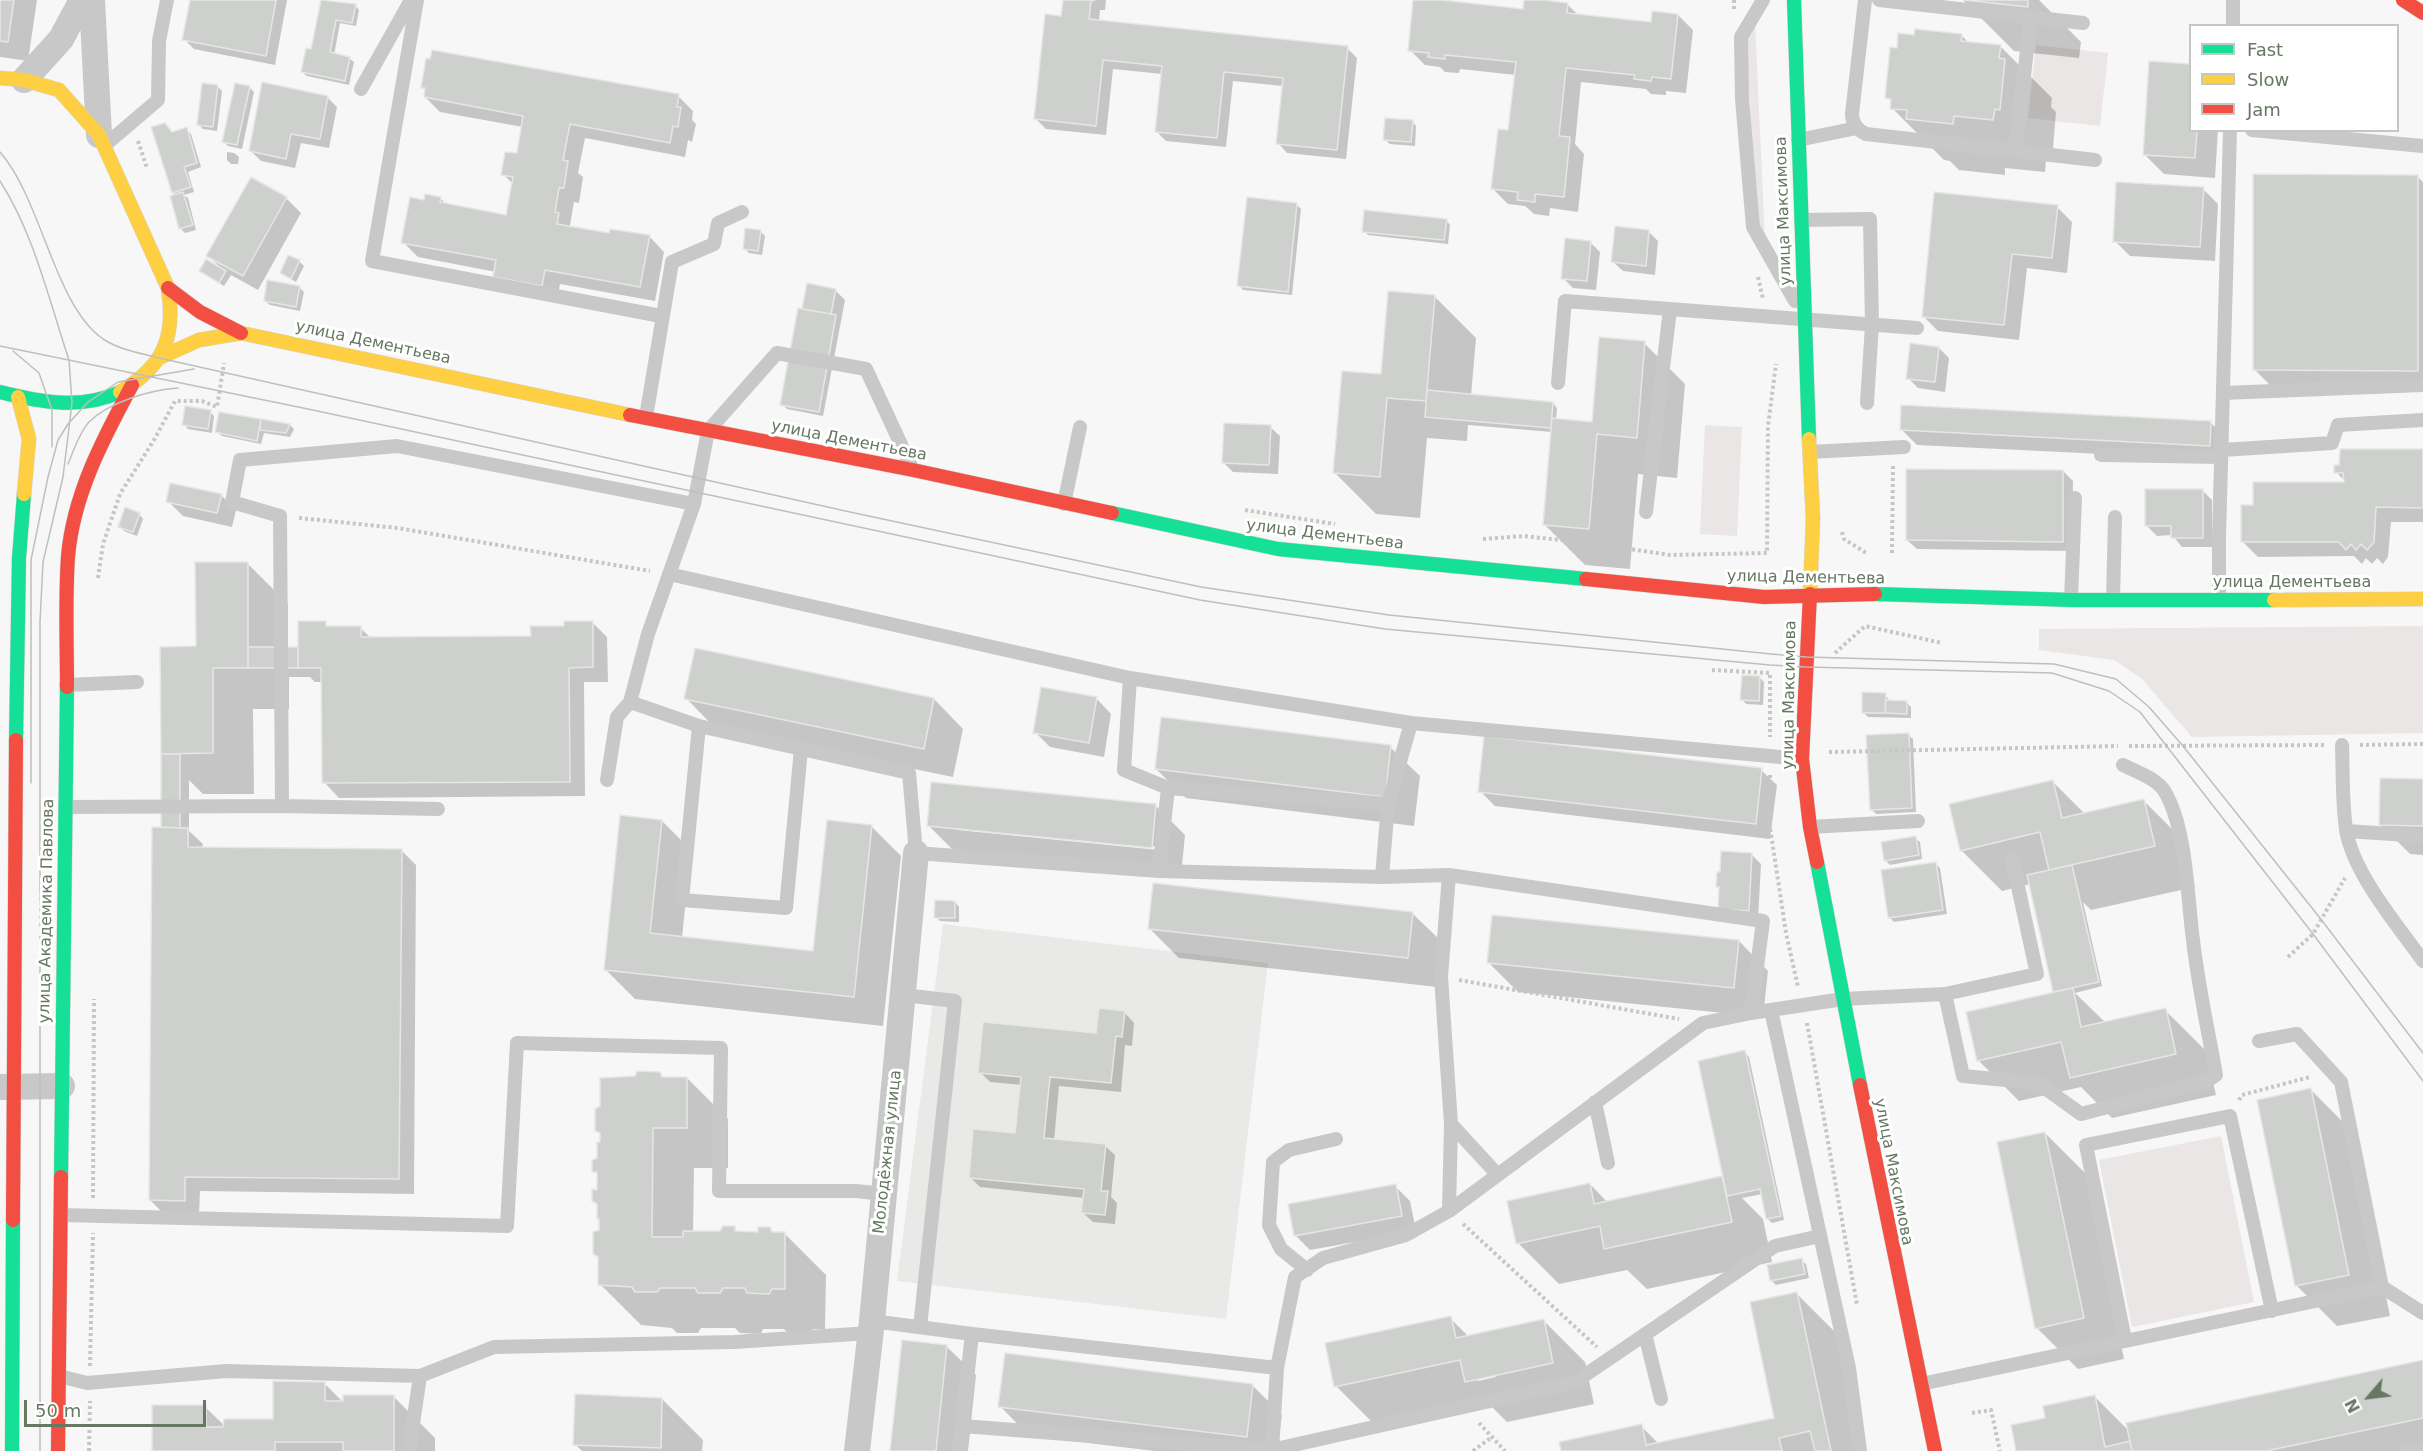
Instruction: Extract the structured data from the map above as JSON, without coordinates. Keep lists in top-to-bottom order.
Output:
{
  "streets": {
    "main road": ["улица Максимова", "улица Дементьева", "улица Академика Павлова"],
    "street": ["Молодёжная улица"]
  },
  "crossings": [
    ["улица Максимова", "улица Дементьева"],
    ["улица Дементьева", "улица Академика Павлова"]
  ],
  "legend": ["Fast", "Slow", "Jam"],
  "scale_bar": "50 m",
  "north": "bottom left"
}
